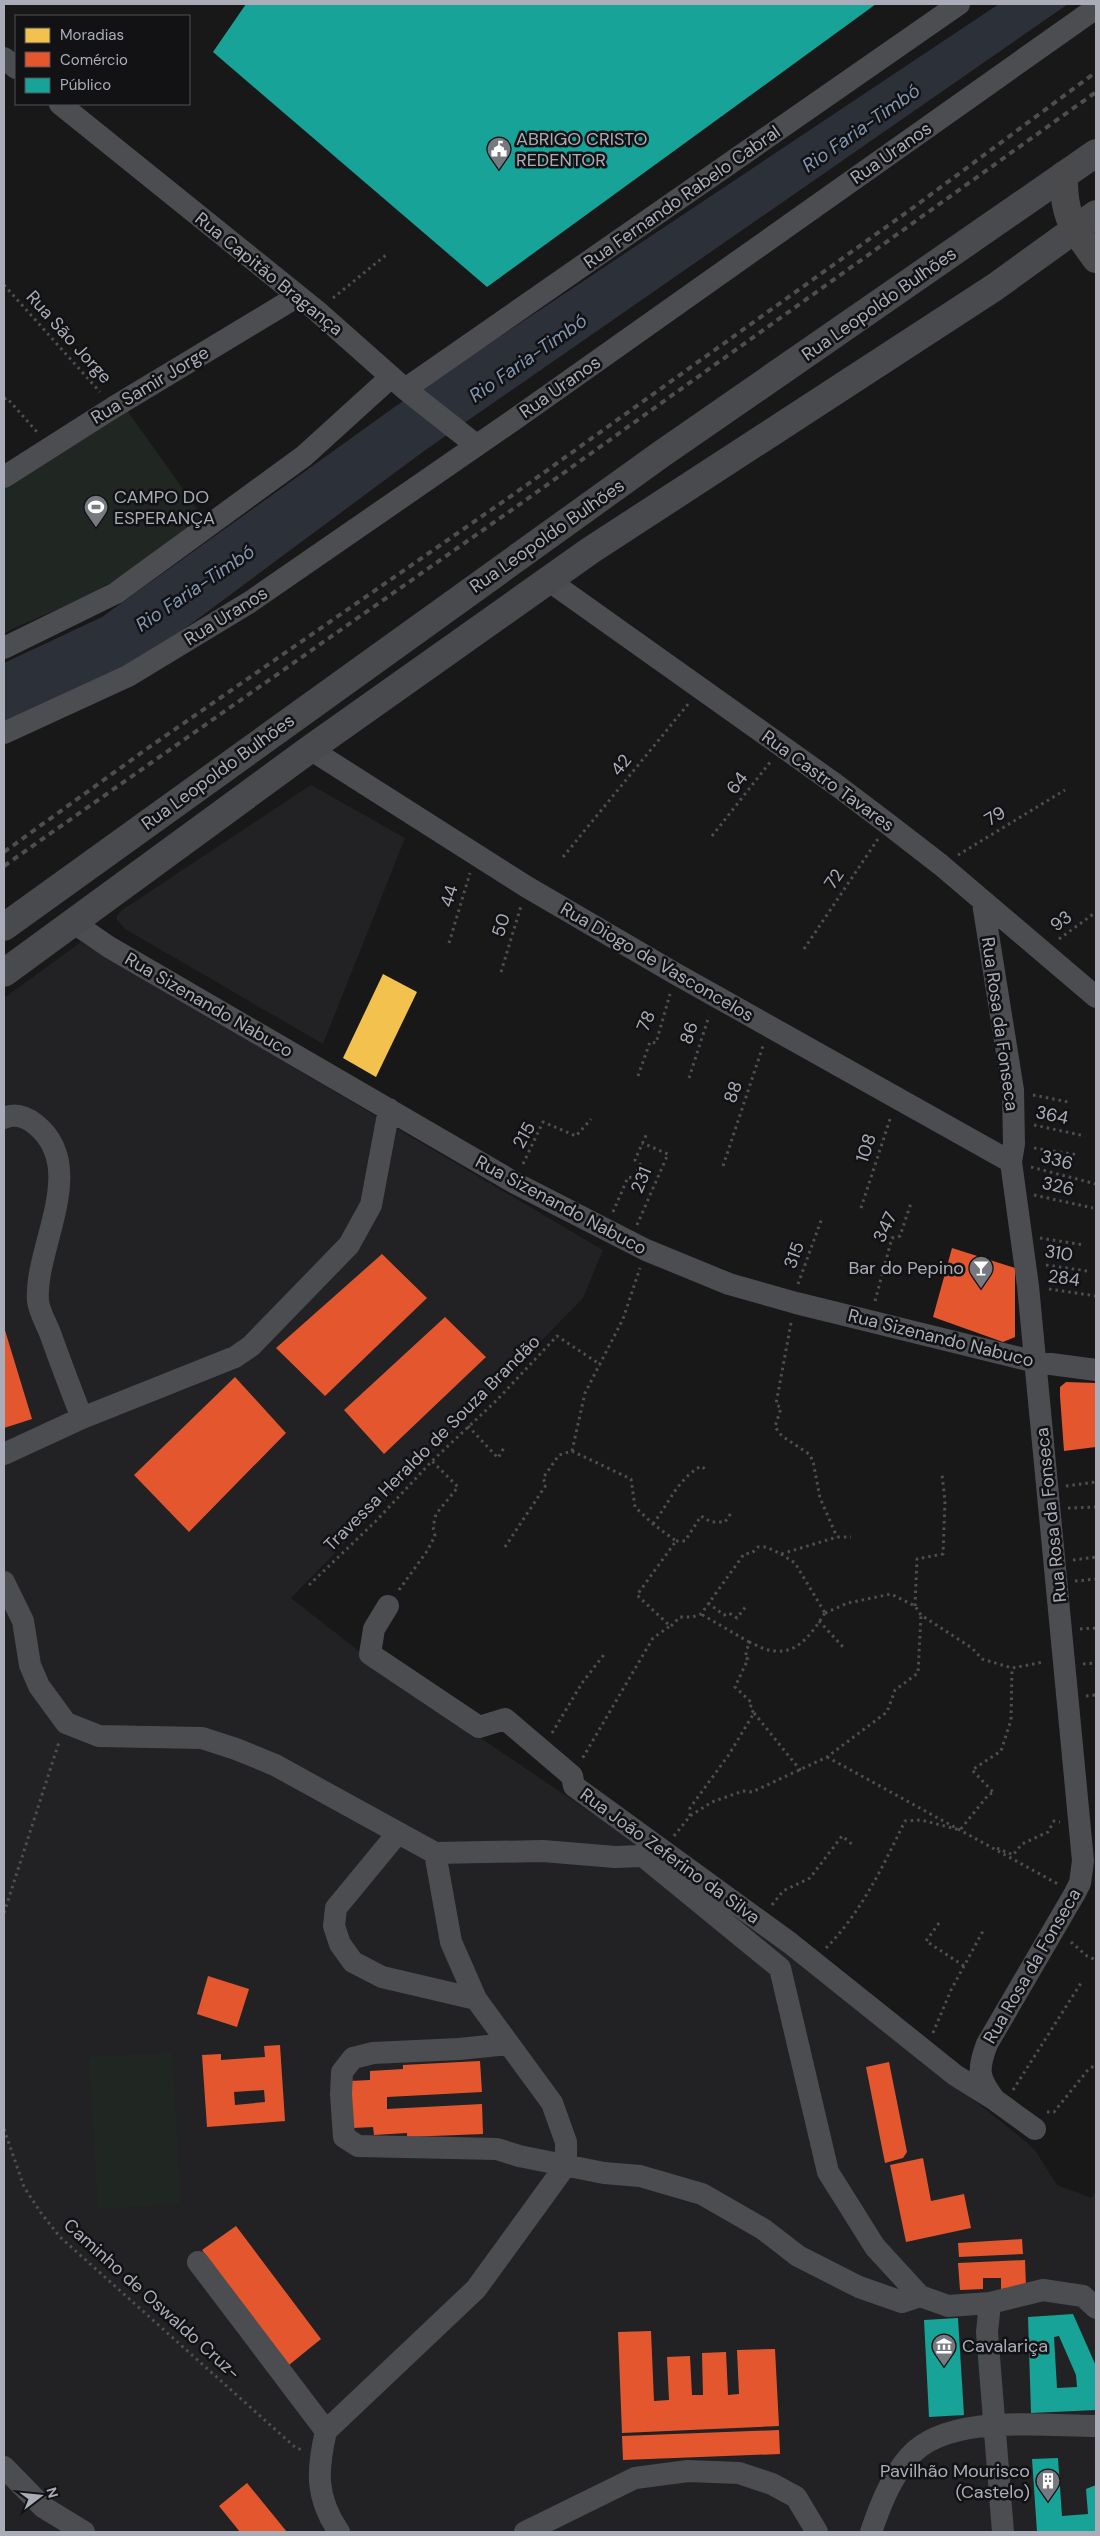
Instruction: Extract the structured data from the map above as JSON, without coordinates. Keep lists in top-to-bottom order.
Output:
{
  "streets": {
    "main road": ["Rua Leopoldo Bulhões"],
    "street": [
      "Rua Uranos",
      "Rua Fernando Rabelo Cabral",
      "Rua Capitão Bragança",
      "Rua Samir Jorge",
      "Rua Castro Tavares",
      "Rua Diogo de Vasconcelos",
      "Rua Sizenando Nabuco",
      "Rua Rosa da Fonseca",
      "Rua João Zeferino da Silva"
    ],
    "path": [
      "Rua São Jorge",
      "42",
      "64",
      "79",
      "72",
      "44",
      "93",
      "50",
      "78",
      "86",
      "88",
      "364",
      "215",
      "108",
      "336",
      "231",
      "326",
      "347",
      "310",
      "315",
      "284",
      "Travessa Heraldo de Souza Brandão",
      "Caminho de Oswaldo Cruz-"
    ]
  },
  "crossings": [
    ["Rua Uranos", "Rua Capitão Bragança"],
    ["Rua Fernando Rabelo Cabral", "Rua Capitão Bragança"],
    ["Rua Capitão Bragança", "Rua Samir Jorge"],
    ["Rua Leopoldo Bulhões", "Rua Castro Tavares"],
    ["Rua Leopoldo Bulhões", "Rua Diogo de Vasconcelos"],
    ["Rua Leopoldo Bulhões", "Rua Sizenando Nabuco"],
    ["Rua São Jorge", "Rua Samir Jorge"],
    ["42", "Rua Castro Tavares"],
    ["Rua Castro Tavares", "64"],
    ["Rua Castro Tavares", "79"],
    ["Rua Castro Tavares", "72"],
    ["Rua Castro Tavares", "93"],
    ["Rua Castro Tavares", "Rua Rosa da Fonseca"],
    ["44", "Rua Diogo de Vasconcelos"],
    ["50", "Rua Diogo de Vasconcelos"],
    ["Rua Diogo de Vasconcelos", "78"],
    ["Rua Diogo de Vasconcelos", "Rua Rosa da Fonseca"],
    ["Rua Diogo de Vasconcelos", "86"],
    ["Rua Diogo de Vasconcelos", "88"],
    ["Rua Diogo de Vasconcelos", "108"],
    ["Rua Diogo de Vasconcelos", "336"],
    ["Rua Sizenando Nabuco", "Rua Rosa da Fonseca"],
    ["Rua Sizenando Nabuco", "215"],
    ["Rua Sizenando Nabuco", "231"],
    ["Rua Sizenando Nabuco", "347"],
    ["Rua Sizenando Nabuco", "315"],
    ["Rua Rosa da Fonseca", "364"],
    ["Rua Rosa da Fonseca", "336"],
    ["Rua Rosa da Fonseca", "326"],
    ["Rua Rosa da Fonseca", "310"],
    ["Rua Rosa da Fonseca", "284"],
    ["Rua Rosa da Fonseca", "Rua João Zeferino da Silva"]
  ],
  "water": ["Rio Faria-Timbó"],
  "places": {
    "public building": ["ABRIGO CRISTO REDENTOR"],
    "sports": ["CAMPO DO ESPERANÇA"],
    "bar": ["Bar do Pepino"],
    "museum": ["Cavalariça"],
    "building": ["Pavilhão Mourisco (Castelo)"]
  },
  "legend": ["Moradias", "Comércio", "Público"],
  "north": "right"
}
